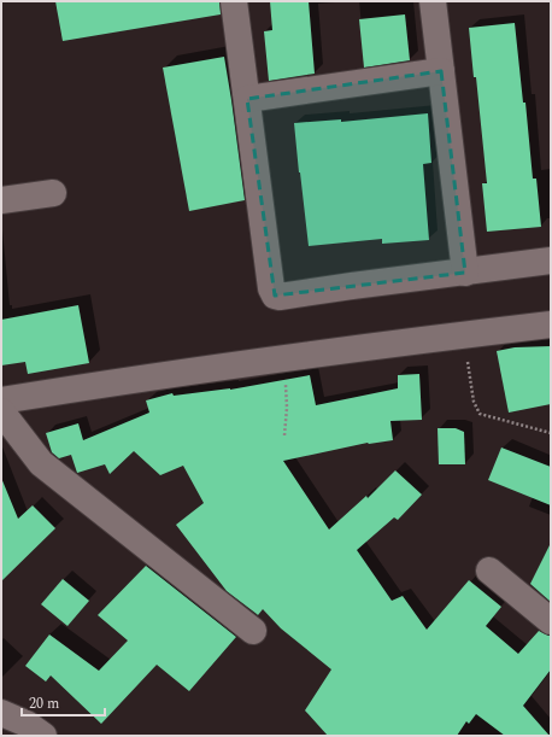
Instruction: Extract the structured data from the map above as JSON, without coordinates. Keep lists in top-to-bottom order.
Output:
{
  "scale_bar": "20 m"
}
